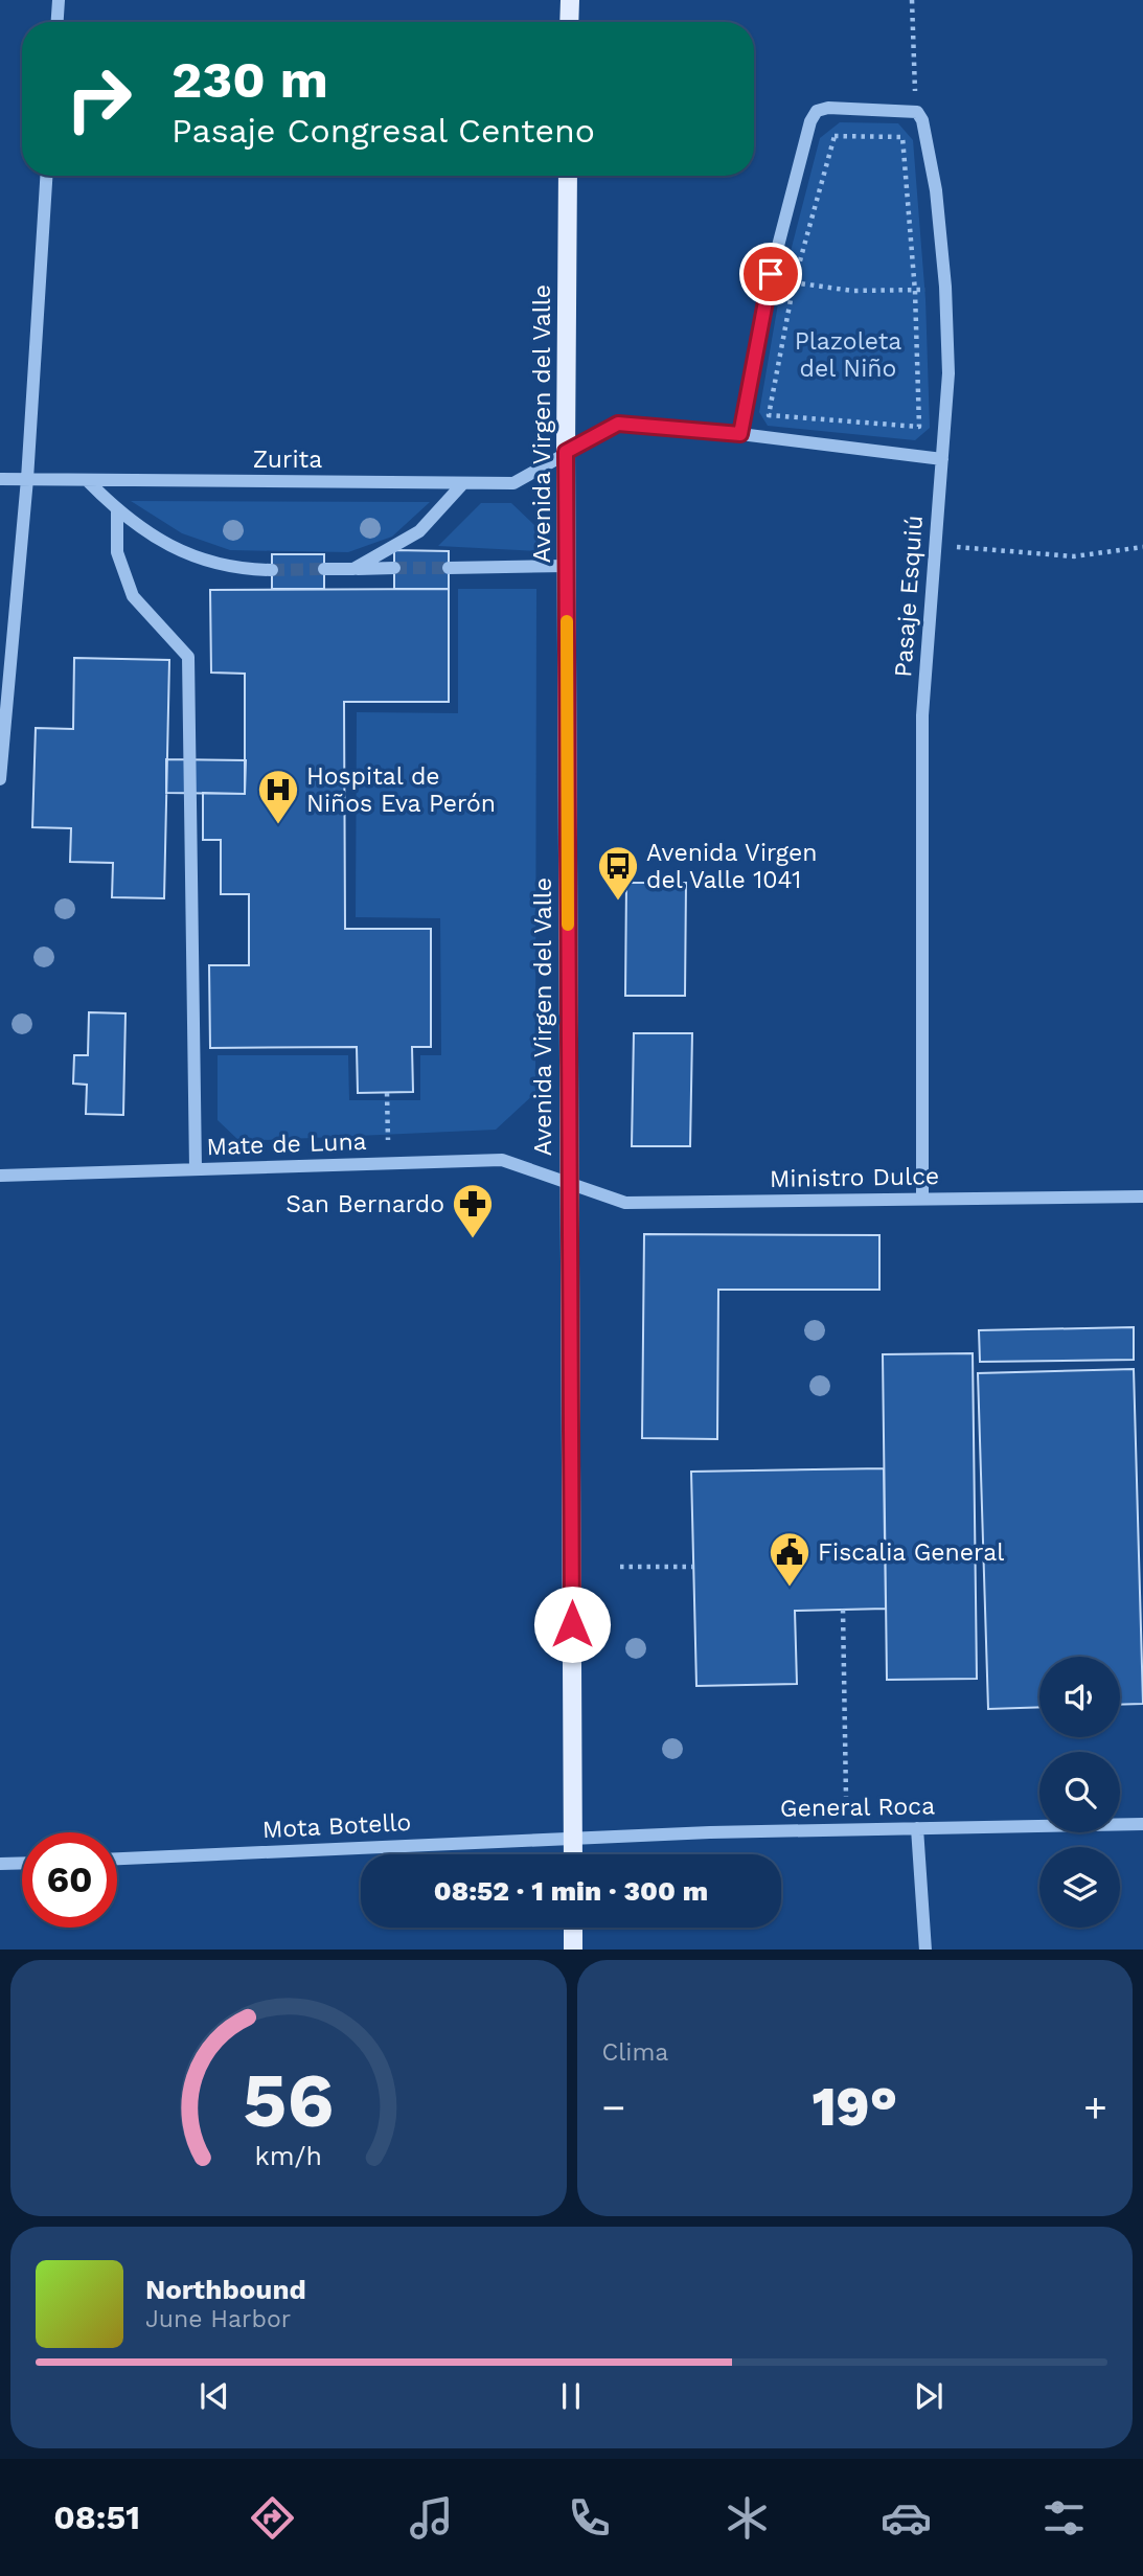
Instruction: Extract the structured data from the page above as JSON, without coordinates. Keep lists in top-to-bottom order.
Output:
{
  "streets": {
    "main road": ["Avenida Virgen del Valle"],
    "street": [
      "Zurita",
      "Pasaje Esquiú",
      "Mate de Luna",
      "Ministro Dulce",
      "General Roca",
      "Mota Botello"
    ]
  },
  "crossings": [
    ["Avenida Virgen del Valle", "Zurita"],
    ["Avenida Virgen del Valle", "Mate de Luna"],
    ["Avenida Virgen del Valle", "Ministro Dulce"],
    ["Avenida Virgen del Valle", "General Roca"],
    ["Avenida Virgen del Valle", "Mota Botello"],
    ["Zurita", "Pasaje Esquiú"],
    ["Pasaje Esquiú", "Ministro Dulce"],
    ["Mate de Luna", "Ministro Dulce"],
    ["General Roca", "Mota Botello"]
  ],
  "parks": ["Plazoleta del Niño"],
  "places": {
    "hospital": ["Hospital de Niños Eva Perón"],
    "bus stop": ["Avenida Virgen del Valle 1041"],
    "pharmacy": ["San Bernardo"],
    "public building": ["Fiscalia General"]
  },
  "page": {
    "turn": ["230 m", "Pasaje Congresal Centeno"],
    "limit": "60",
    "trip": "08:52 · 1 min · 300 m",
    "tile": "Clima",
    "heat": ["−", "19°", "+"],
    "song": ["Northbound", "June Harbor"],
    "tabs": "08:51",
    "gauge": ["56", "km/h"]
  }
}
